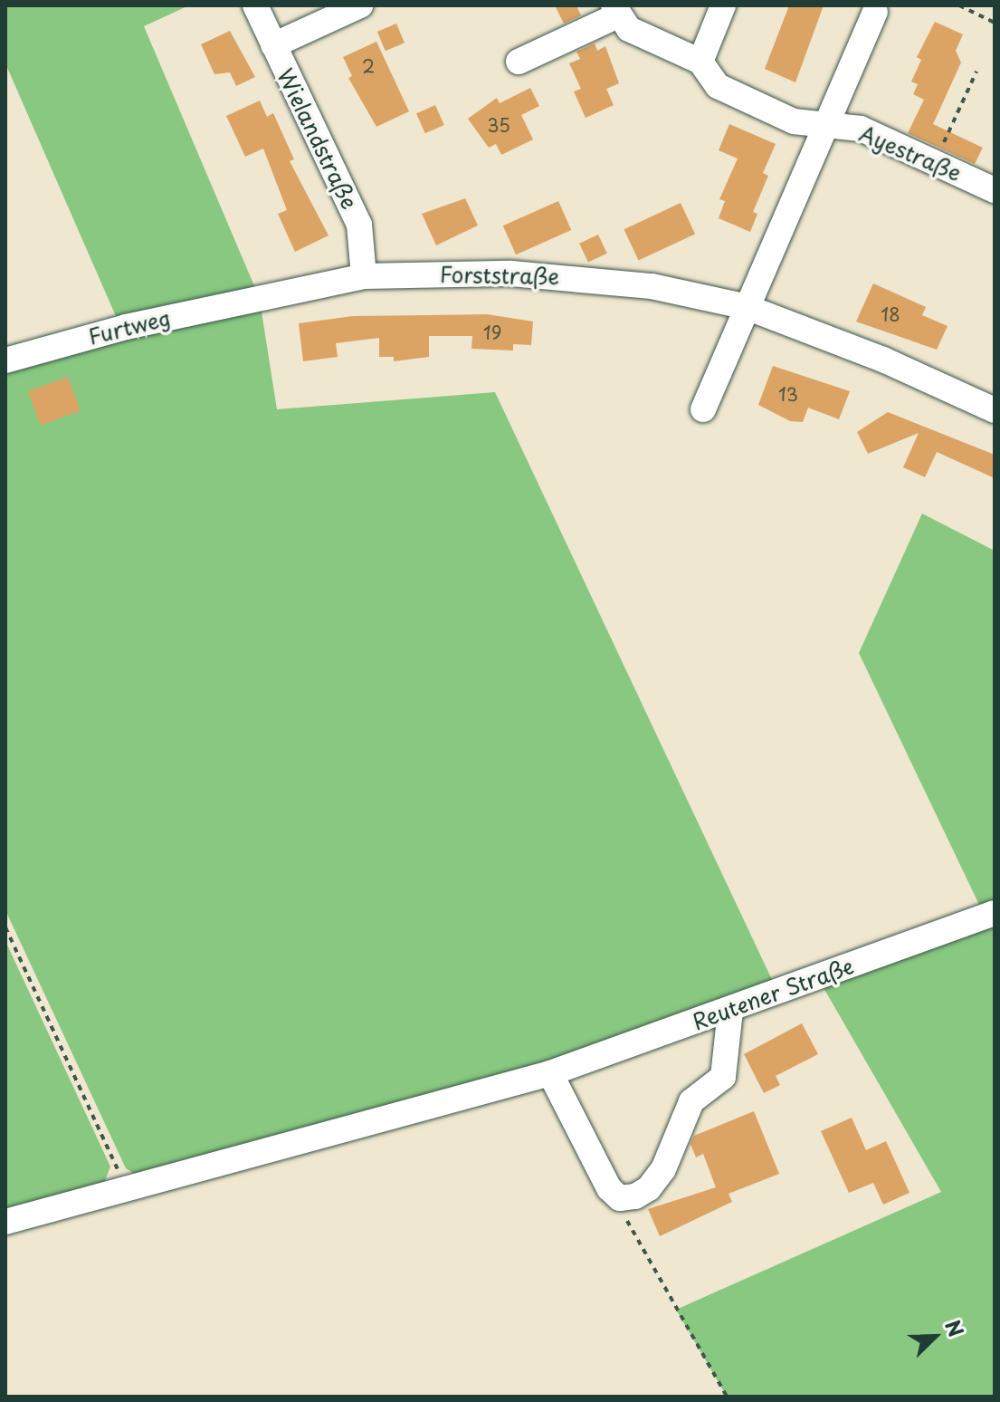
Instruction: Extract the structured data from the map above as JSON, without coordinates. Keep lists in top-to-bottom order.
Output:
{
  "streets": {
    "street": [
      "Wielandstraße",
      "Ayestraße",
      "Forststraße",
      "Furtweg",
      "Reutener Straße"
    ]
  },
  "crossings": [
    ["Wielandstraße", "Forststraße"],
    ["Forststraße", "Furtweg"]
  ],
  "house_numbers": [
    "2",
    "35",
    "18",
    "19",
    "13"
  ],
  "north": "top right"
}
